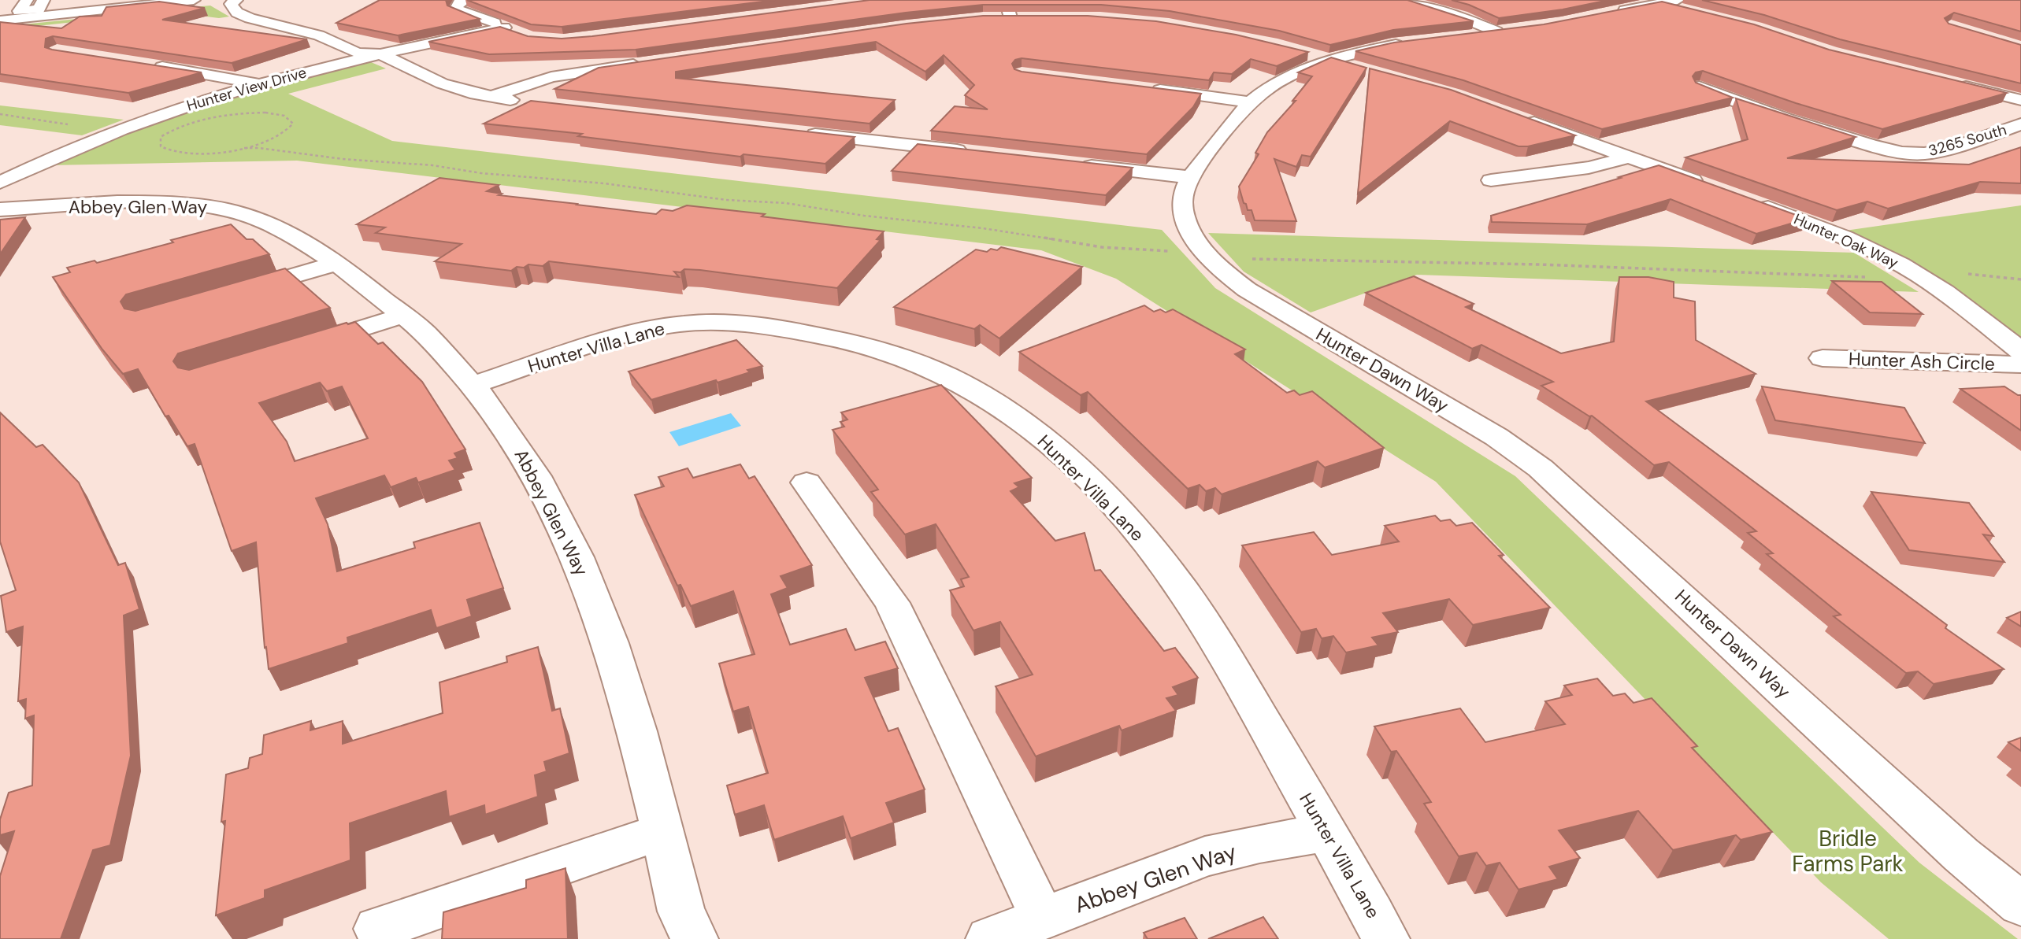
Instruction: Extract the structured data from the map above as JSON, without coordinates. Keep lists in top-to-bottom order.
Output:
{
  "streets": {
    "street": [
      "Hunter View Drive",
      "3265 South",
      "Abbey Glen Way",
      "Hunter Oak Way",
      "Hunter Villa Lane",
      "Hunter Ash Circle",
      "Hunter Dawn Way"
    ]
  },
  "crossings": [
    ["Abbey Glen Way", "Hunter Villa Lane"]
  ],
  "parks": ["Bridle Farms Park"]
}
